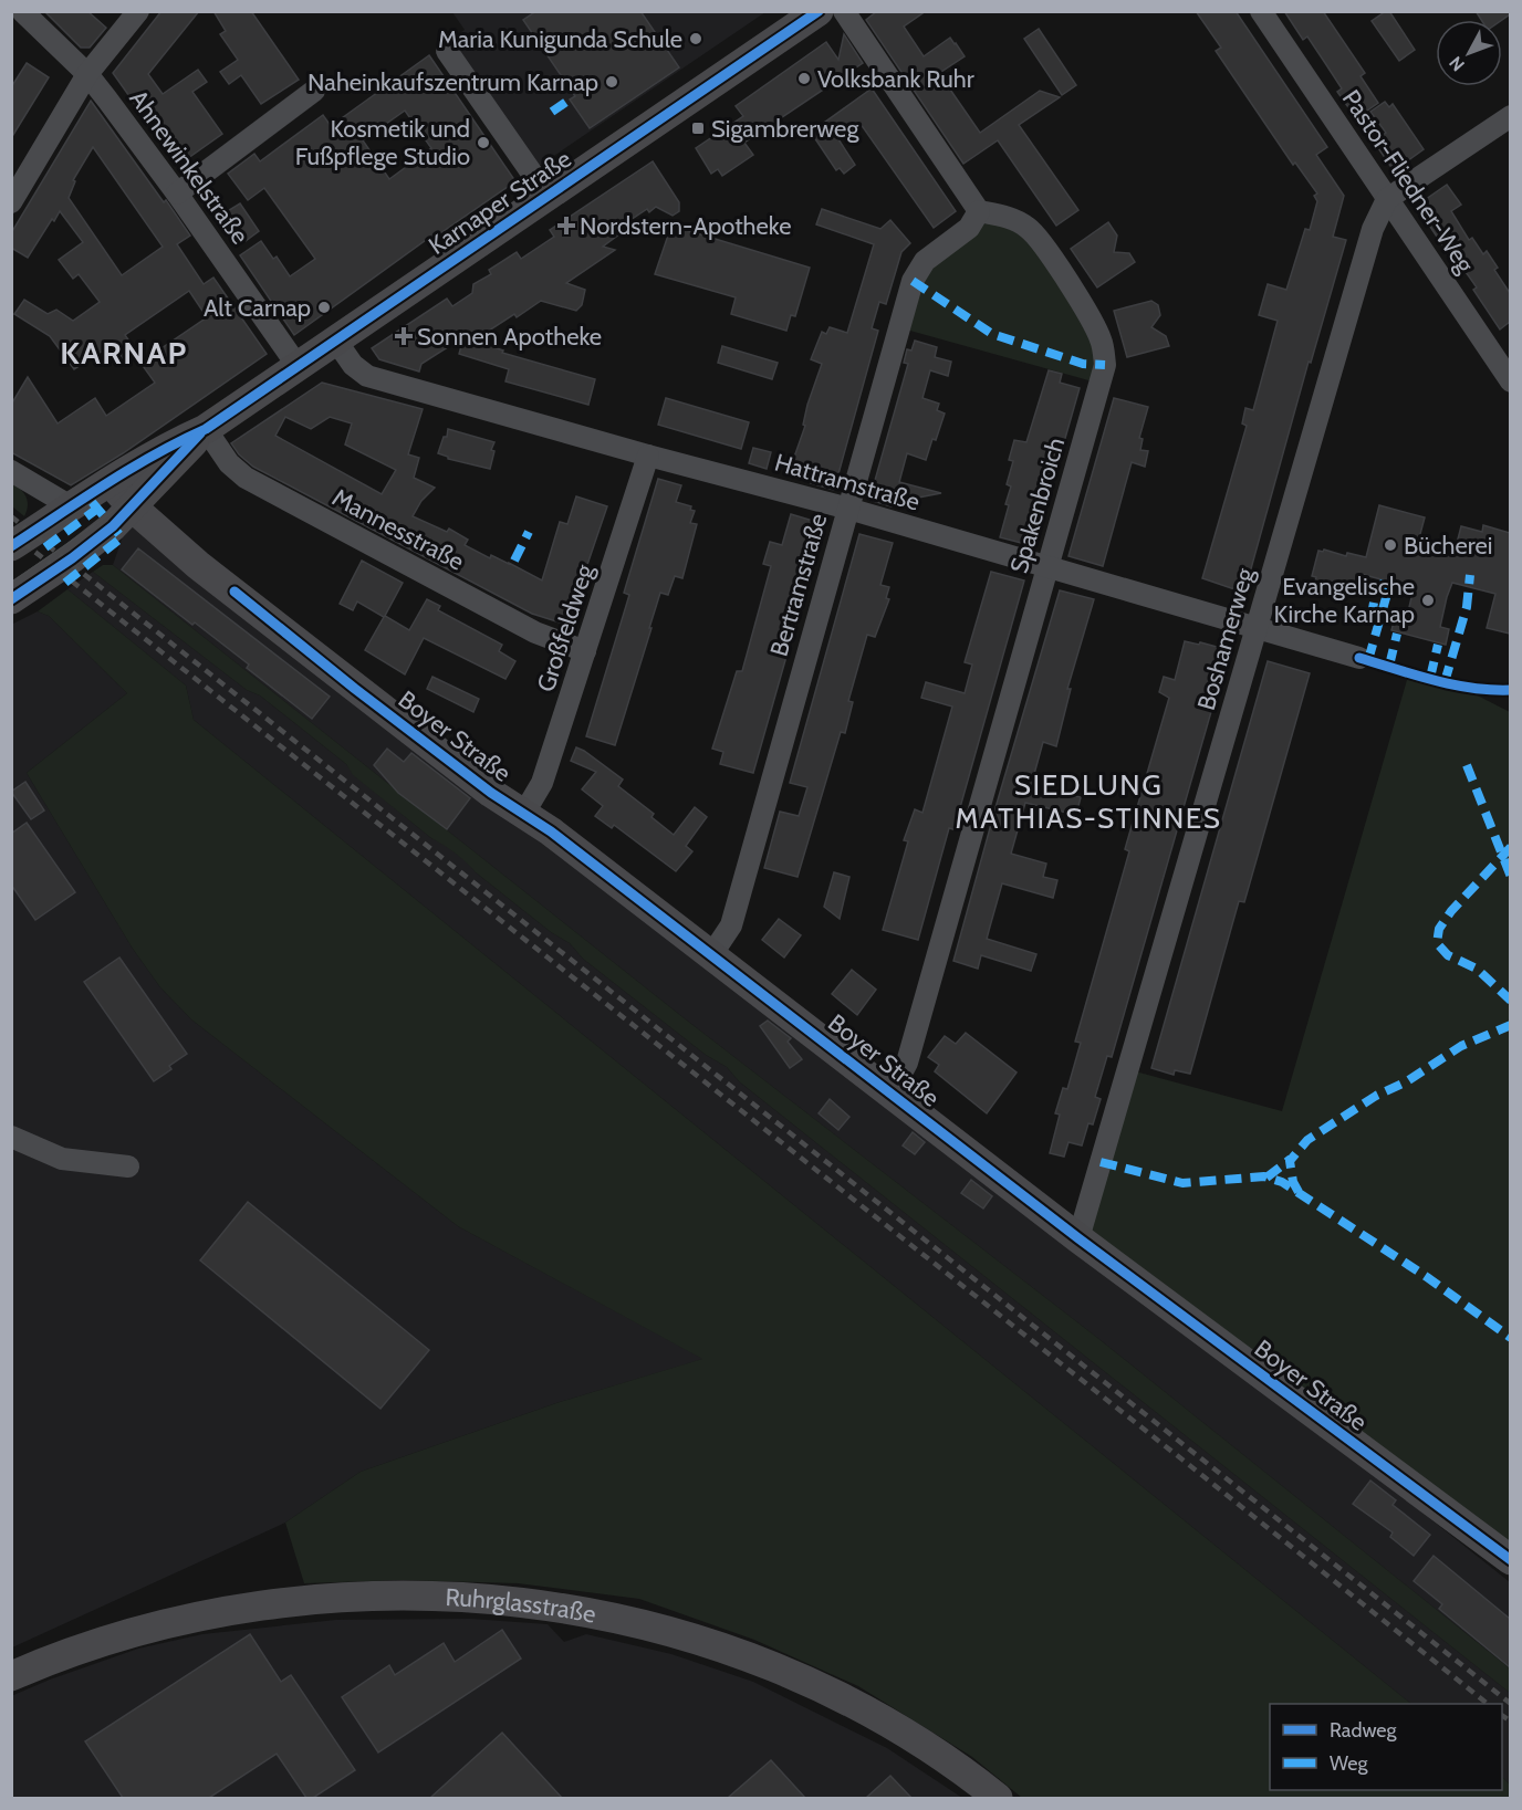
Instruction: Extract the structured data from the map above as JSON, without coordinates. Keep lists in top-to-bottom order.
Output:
{
  "streets": {
    "street": [
      "Ahnewinkelstraße",
      "Pastor-Fliedner-Weg",
      "Karnaper Straße",
      "Hattramstraße",
      "Spakenbroich",
      "Mannesstraße",
      "Bertramstraße",
      "Großfeldweg",
      "Boshamerweg",
      "Boyer Straße",
      "Ruhrglasstraße"
    ]
  },
  "crossings": [
    ["Ahnewinkelstraße", "Karnaper Straße"],
    ["Pastor-Fliedner-Weg", "Boshamerweg"],
    ["Karnaper Straße", "Hattramstraße"],
    ["Karnaper Straße", "Mannesstraße"],
    ["Karnaper Straße", "Boyer Straße"],
    ["Hattramstraße", "Spakenbroich"],
    ["Hattramstraße", "Bertramstraße"],
    ["Hattramstraße", "Großfeldweg"],
    ["Hattramstraße", "Boshamerweg"],
    ["Spakenbroich", "Bertramstraße"],
    ["Spakenbroich", "Boyer Straße"],
    ["Mannesstraße", "Großfeldweg"],
    ["Bertramstraße", "Boyer Straße"],
    ["Großfeldweg", "Boyer Straße"],
    ["Boshamerweg", "Boyer Straße"]
  ],
  "districts": ["KARNAP", "SIEDLUNG MATHIAS-STINNES"],
  "places": {
    "other": [
      "Maria Kunigunda Schule",
      "Volksbank Ruhr",
      "Naheinkaufszentrum Karnap",
      "Kosmetik und Fußpflege Studio",
      "Alt Carnap",
      "Bücherei",
      "Evangelische Kirche Karnap"
    ],
    "transit": ["Sigambrerweg"],
    "health": ["Nordstern-Apotheke", "Sonnen Apotheke"]
  },
  "legend": ["Radweg", "Weg"],
  "north": "bottom left"
}
